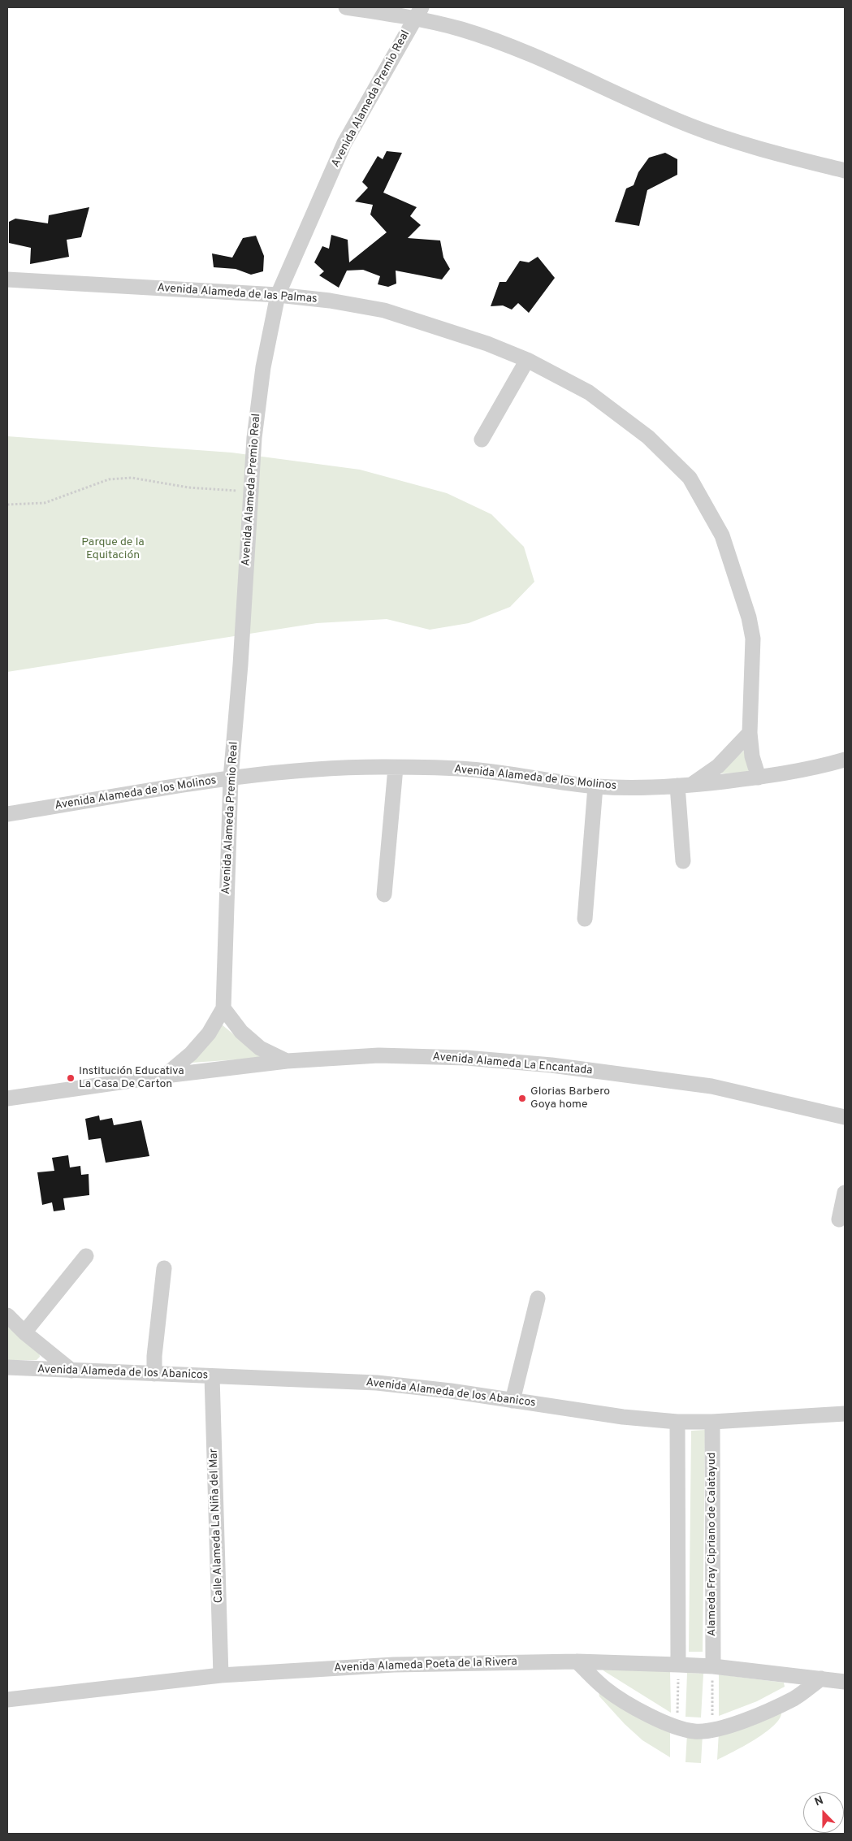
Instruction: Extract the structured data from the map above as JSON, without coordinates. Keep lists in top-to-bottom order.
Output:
{
  "streets": {
    "street": [
      "Avenida Alameda Premio Real",
      "Avenida Alameda de las Palmas",
      "Avenida Alameda de los Molinos",
      "Avenida Alameda La Encantada",
      "Avenida Alameda de los Abanicos",
      "Calle Alameda La Niña del Mar",
      "Alameda Fray Cipriano de Calatayud",
      "Avenida Alameda Poeta de la Rivera"
    ]
  },
  "crossings": [
    ["Avenida Alameda Premio Real", "Avenida Alameda de las Palmas"],
    ["Avenida Alameda Premio Real", "Avenida Alameda de los Molinos"],
    ["Avenida Alameda Premio Real", "Avenida Alameda La Encantada"],
    ["Avenida Alameda de las Palmas", "Avenida Alameda de los Molinos"],
    ["Avenida Alameda de los Abanicos", "Calle Alameda La Niña del Mar"],
    ["Avenida Alameda de los Abanicos", "Alameda Fray Cipriano de Calatayud"],
    ["Calle Alameda La Niña del Mar", "Avenida Alameda Poeta de la Rivera"],
    ["Alameda Fray Cipriano de Calatayud", "Avenida Alameda Poeta de la Rivera"]
  ],
  "parks": ["Parque de la Equitación"],
  "places": ["Institución Educativa La Casa De Carton", "Glorias Barbero Goya home"],
  "north": "top"
}
